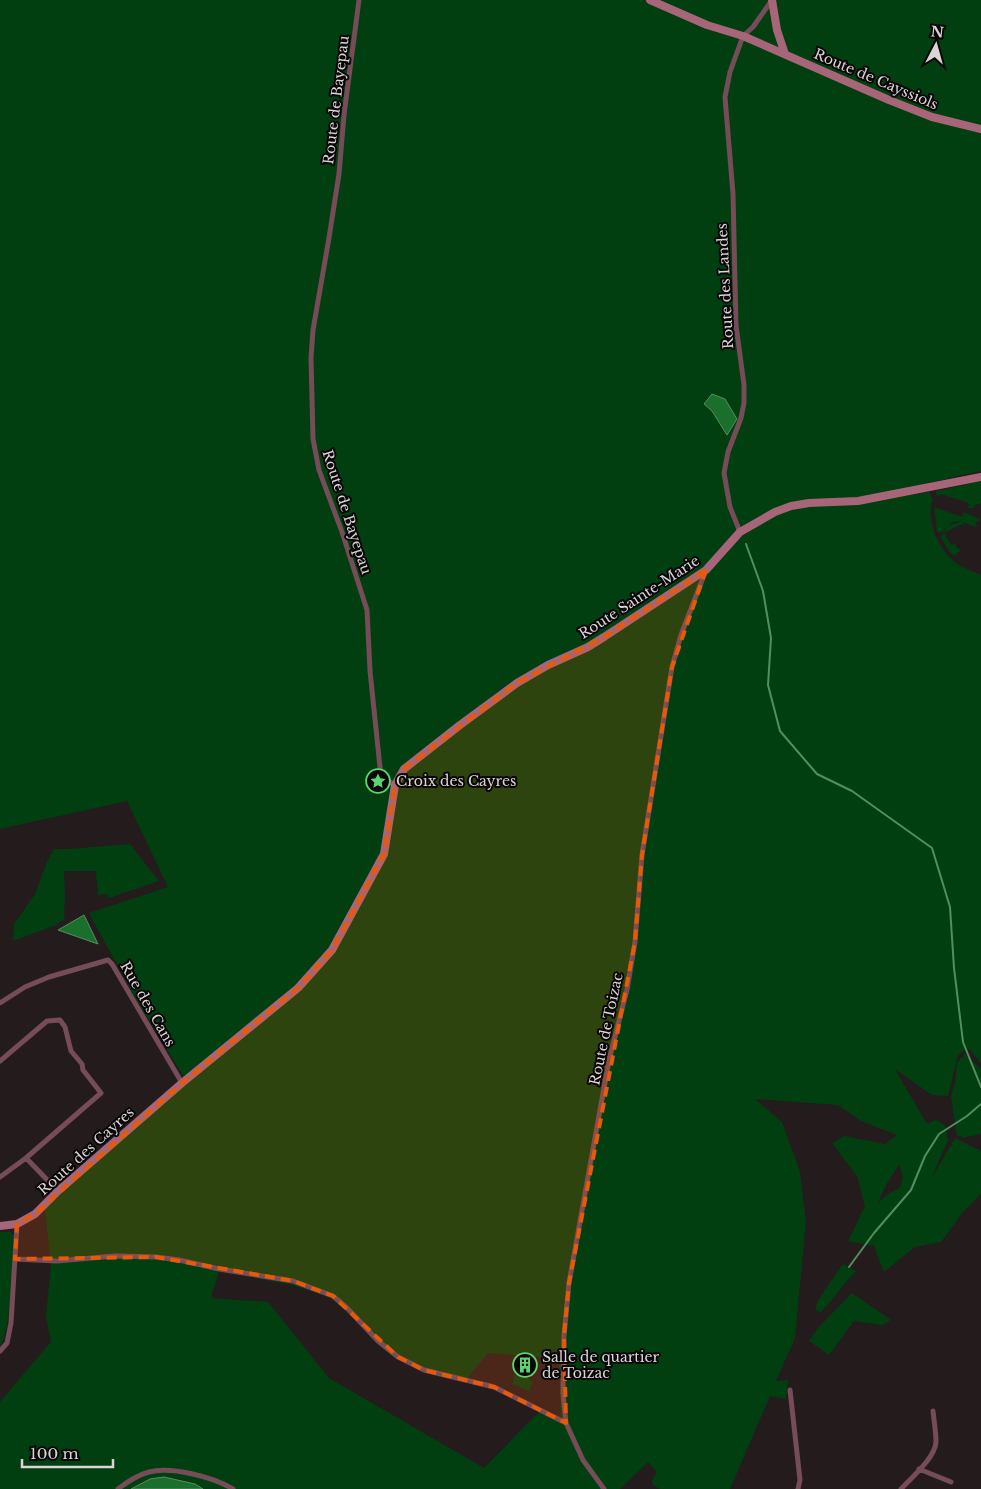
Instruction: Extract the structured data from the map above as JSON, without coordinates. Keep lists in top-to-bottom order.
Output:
{
  "streets": {
    "street": [
      "Route de Cayssiols",
      "Route de Bayepau",
      "Route des Landes",
      "Route Sainte-Marie",
      "Rue des Cans",
      "Route de Toizac",
      "Route des Cayres"
    ]
  },
  "crossings": [
    ["Route de Cayssiols", "Route des Landes"],
    ["Route de Bayepau", "Route Sainte-Marie"],
    ["Route de Bayepau", "Route des Cayres"],
    ["Route des Landes", "Route Sainte-Marie"],
    ["Route Sainte-Marie", "Route de Toizac"],
    ["Route Sainte-Marie", "Route des Cayres"],
    ["Rue des Cans", "Route des Cayres"]
  ],
  "places": {
    "place": ["Croix des Cayres"],
    "building": ["Salle de quartier de Toizac"]
  },
  "scale_bar": "100 m",
  "north": "top"
}
